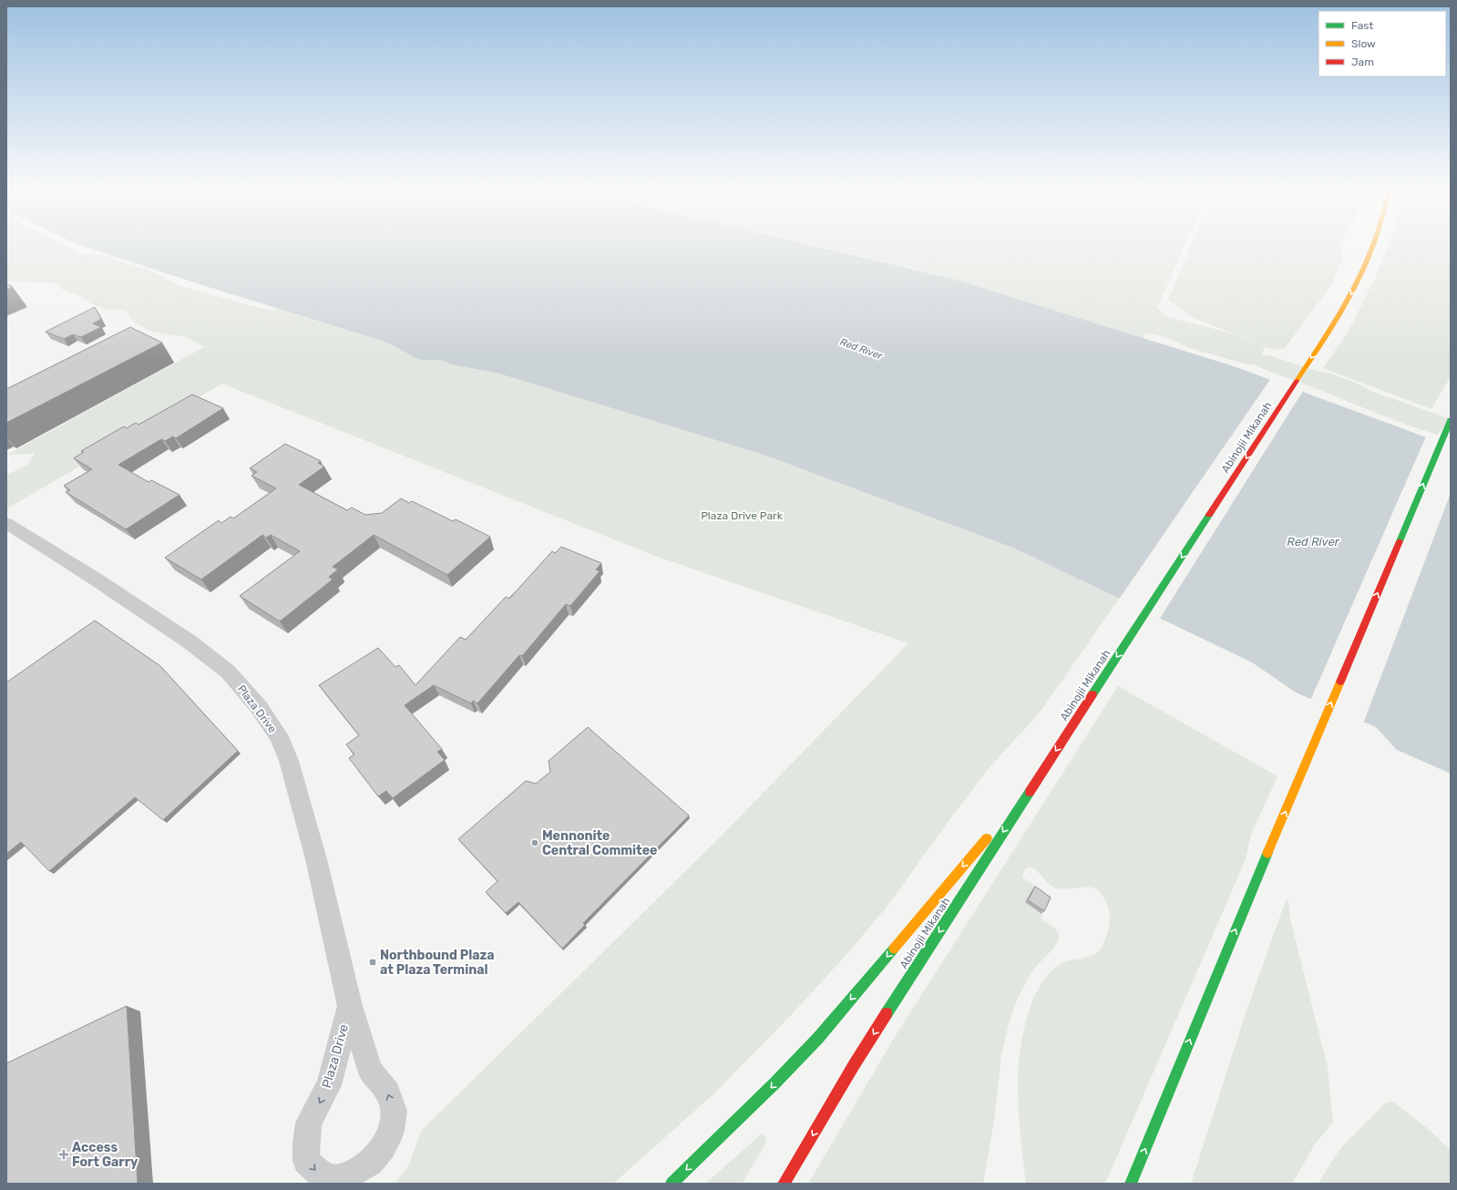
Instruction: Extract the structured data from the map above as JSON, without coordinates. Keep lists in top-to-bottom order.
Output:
{
  "streets": {
    "main road": ["Abinojii Mikanah"],
    "street": ["Plaza Drive"]
  },
  "water": ["Red River"],
  "parks": ["Plaza Drive Park"],
  "places": {
    "other": ["Mennonite Central Commitee"],
    "transit": ["Northbound Plaza at Plaza Terminal"],
    "health": ["Access Fort Garry"]
  },
  "legend": ["Fast", "Slow", "Jam"]
}
